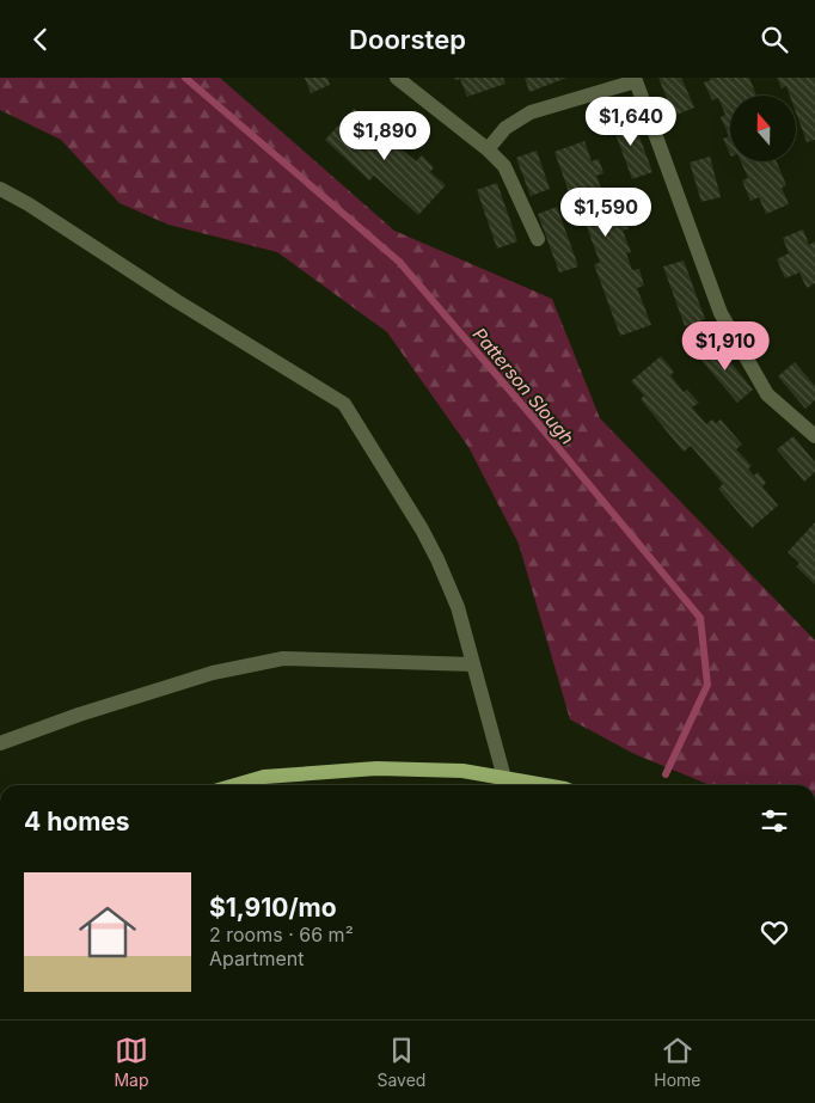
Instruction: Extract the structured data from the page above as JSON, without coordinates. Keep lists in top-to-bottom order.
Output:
{
  "water": ["Patterson Slough"],
  "north": "top",
  "page": {
    "header": "Doorstep",
    "price": [
      "$1,640",
      "$1,890",
      "$1,590",
      "$1,910"
    ],
    "heading": "4 homes",
    "list": [
      {
        "name": "$1,910/mo",
        "note": "2 rooms · 66 m² · Apartment"
      }
    ],
    "tabs": ["Map", "Saved", "Home"]
  }
}
